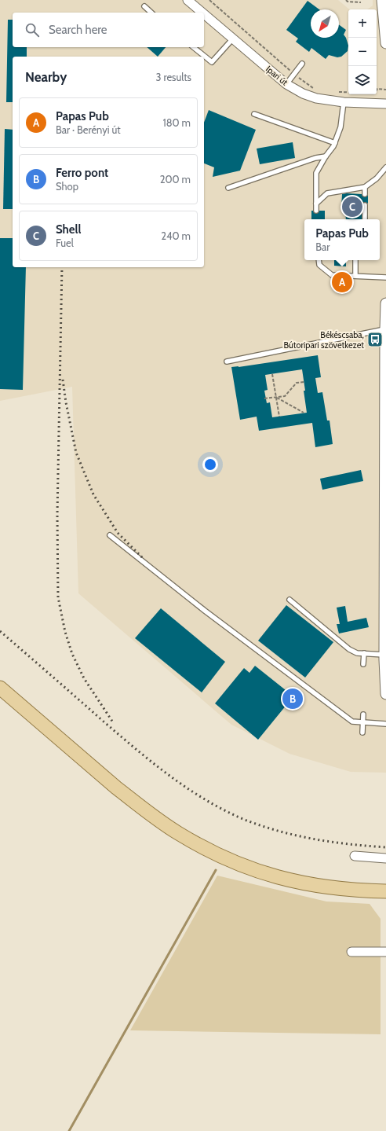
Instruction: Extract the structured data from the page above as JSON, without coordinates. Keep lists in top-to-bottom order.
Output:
{
  "streets": {
    "street": ["Ipari út"]
  },
  "places": {
    "bus stop": ["Békéscsaba, Bútoripari szövetkezet"]
  },
  "north": "bottom left",
  "page": {
    "map_buttons": ["+", "−"],
    "search": "Search here",
    "heading": ["Nearby", "3 results"],
    "list": [
      {
        "mark": "A",
        "name": "Papas Pub",
        "note": "Bar · Berényi út",
        "value": "180 m"
      },
      {
        "mark": "B",
        "name": "Ferro pont",
        "note": "Shop",
        "value": "200 m"
      },
      {
        "mark": "C",
        "name": "Shell",
        "note": "Fuel",
        "value": "240 m"
      }
    ],
    "pins": ["C", "A", "B"],
    "popup": ["Papas Pub", "Bar"]
  }
}
